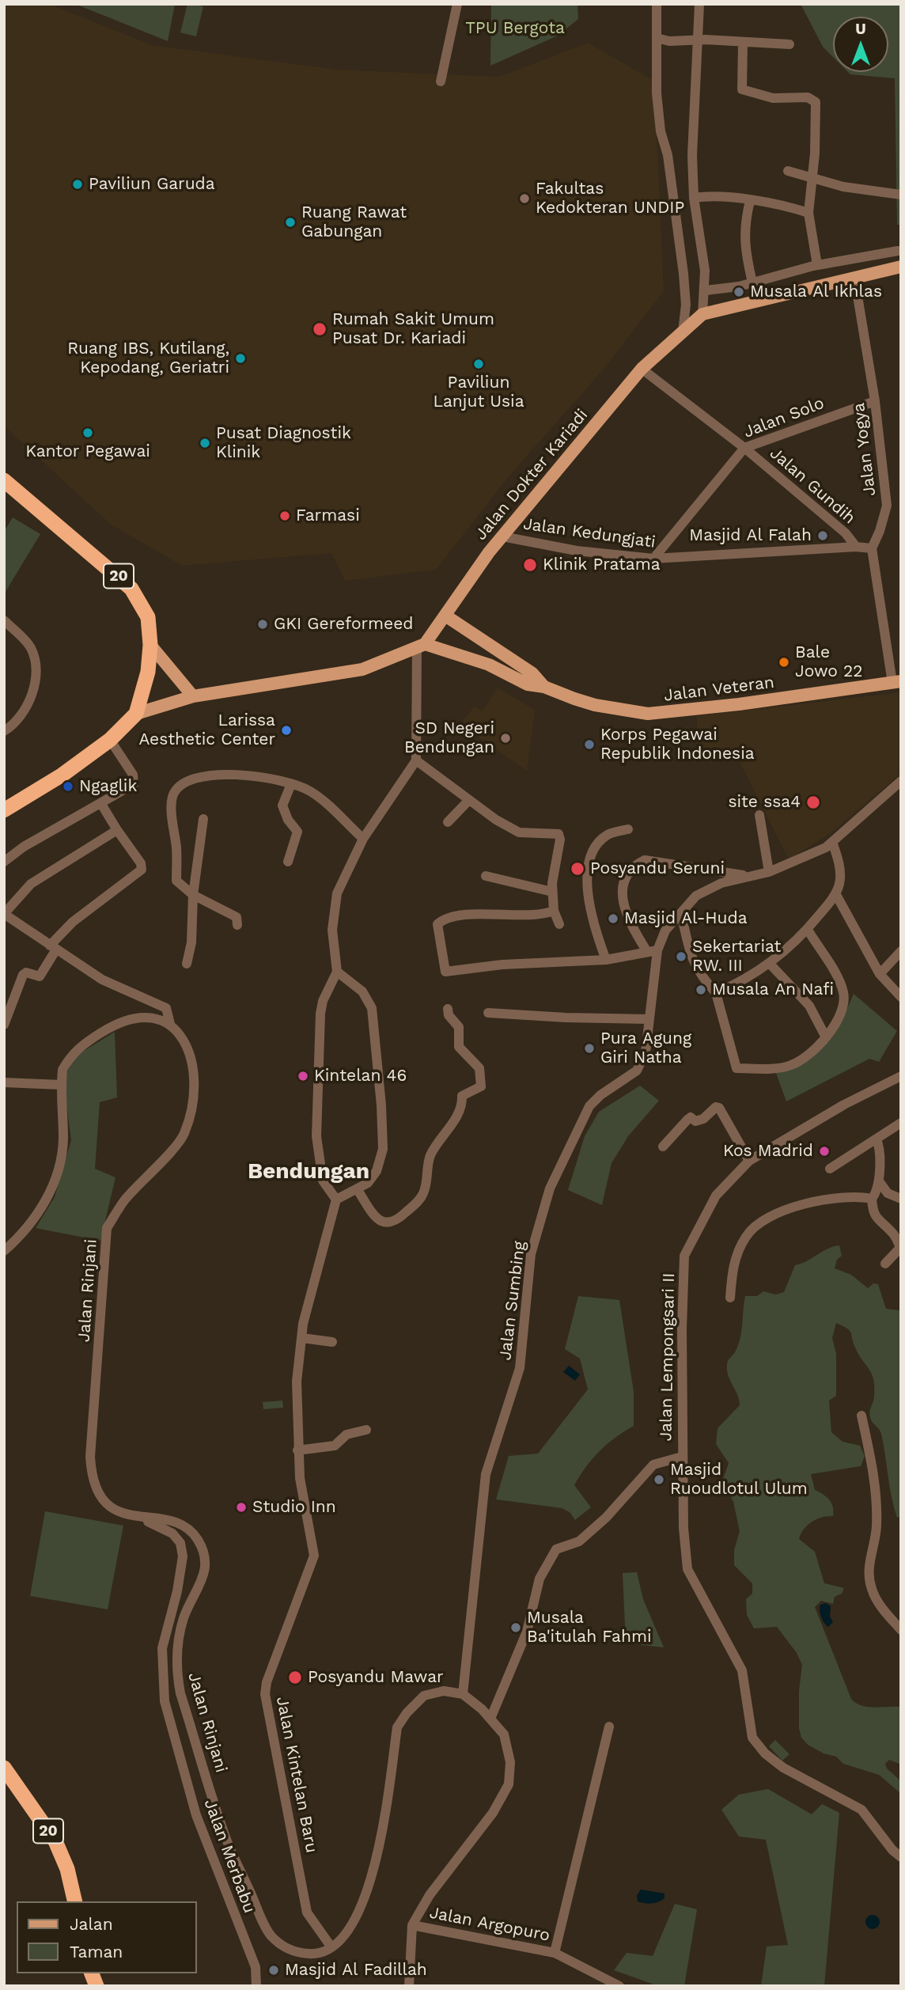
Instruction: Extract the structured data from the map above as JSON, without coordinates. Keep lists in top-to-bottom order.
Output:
{
  "streets": {
    "highway": ["20"],
    "main road": ["Jalan Dokter Kariadi", "Jalan Veteran"],
    "street": [
      "Jalan Solo",
      "Jalan Yogya",
      "Jalan Gundih",
      "Jalan Kedungjati",
      "Jalan Rinjani",
      "Jalan Sumbing",
      "Jalan Lempongsari II",
      "Jalan Kintelan Baru",
      "Jalan Merbabu",
      "Jalan Argopuro"
    ]
  },
  "crossings": [
    ["Jalan Solo", "Jalan Yogya"],
    ["Jalan Solo", "Jalan Gundih"],
    ["Jalan Solo", "Jalan Kedungjati"],
    ["Jalan Yogya", "Jalan Dokter Kariadi"],
    ["Jalan Yogya", "Jalan Kedungjati"],
    ["Jalan Dokter Kariadi", "Jalan Gundih"],
    ["Jalan Dokter Kariadi", "Jalan Kedungjati"],
    ["Jalan Dokter Kariadi", "Jalan Veteran"],
    ["Jalan Gundih", "Jalan Kedungjati"],
    ["Jalan Rinjani", "Jalan Kintelan Baru"],
    ["Jalan Rinjani", "Jalan Merbabu"]
  ],
  "districts": ["Bendungan"],
  "parks": ["TPU Bergota"],
  "places": [
    "Paviliun Garuda",
    "Fakultas Kedokteran UNDIP",
    "Ruang Rawat Gabungan",
    "Musala Al Ikhlas",
    "Rumah Sakit Umum Pusat Dr. Kariadi",
    "Ruang IBS, Kutilang, Kepodang, Geriatri",
    "Paviliun Lanjut Usia",
    "Kantor Pegawai",
    "Pusat Diagnostik Klinik",
    "Farmasi",
    "Masjid Al Falah",
    "Klinik Pratama",
    "GKI Gereformeed",
    "Bale Jowo 22",
    "Larissa Aesthetic Center",
    "SD Negeri Bendungan",
    "Korps Pegawai Republik Indonesia",
    "Ngaglik",
    "site ssa4",
    "Posyandu Seruni",
    "Masjid Al-Huda",
    "Sekertariat RW. III",
    "Musala An Nafi",
    "Pura Agung Giri Natha",
    "Kintelan 46",
    "Kos Madrid",
    "Masjid Ruoudlotul Ulum",
    "Studio Inn",
    "Musala Ba'itulah Fahmi",
    "Posyandu Mawar",
    "Masjid Al Fadillah"
  ],
  "legend": ["Jalan", "Taman"],
  "north": "top"
}
